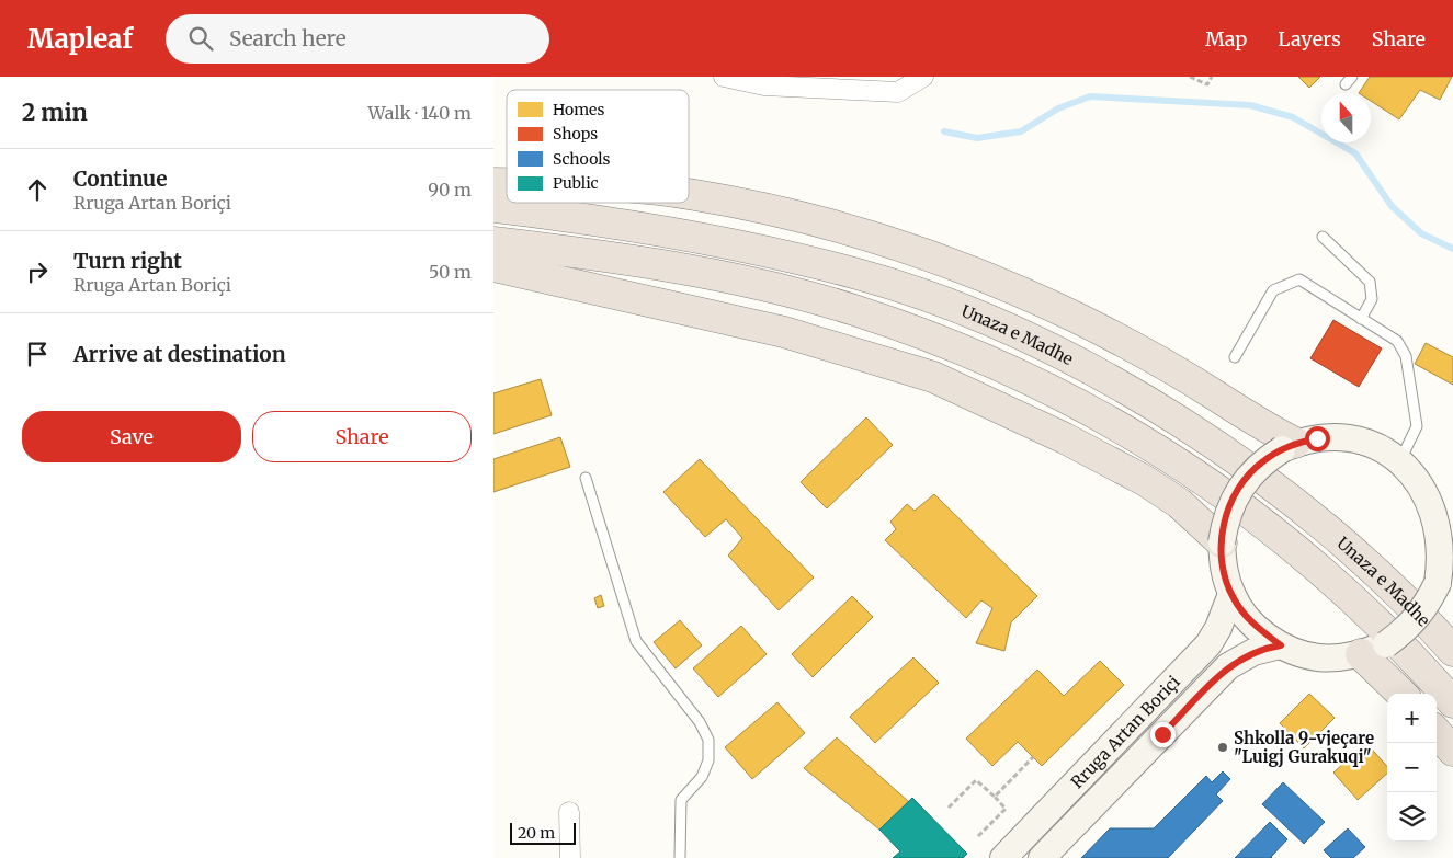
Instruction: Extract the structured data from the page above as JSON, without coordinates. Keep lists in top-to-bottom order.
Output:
{
  "streets": {
    "highway": ["Unaza e Madhe"],
    "main road": ["Rruga Artan Boriçi"]
  },
  "places": ["Shkolla 9-vjeçare \"Luigj Gurakuqi\""],
  "legend": [
    "Homes",
    "Shops",
    "Schools",
    "Public"
  ],
  "scale_bar": "20 m",
  "north": "top",
  "page": {
    "header": "Mapleaf",
    "search": "Search here",
    "nav": ["Map", "Layers", "Share"],
    "heading": ["2 min", "Walk · 140 m"],
    "list": [
      ["Continue", "Rruga Artan Boriçi", "90 m"],
      ["Turn right", "Rruga Artan Boriçi", "50 m"],
      "Arrive at destination"
    ],
    "buttons": ["Save", "Share"],
    "map_buttons": ["+", "−"],
    "scale": "20 m"
  }
}
